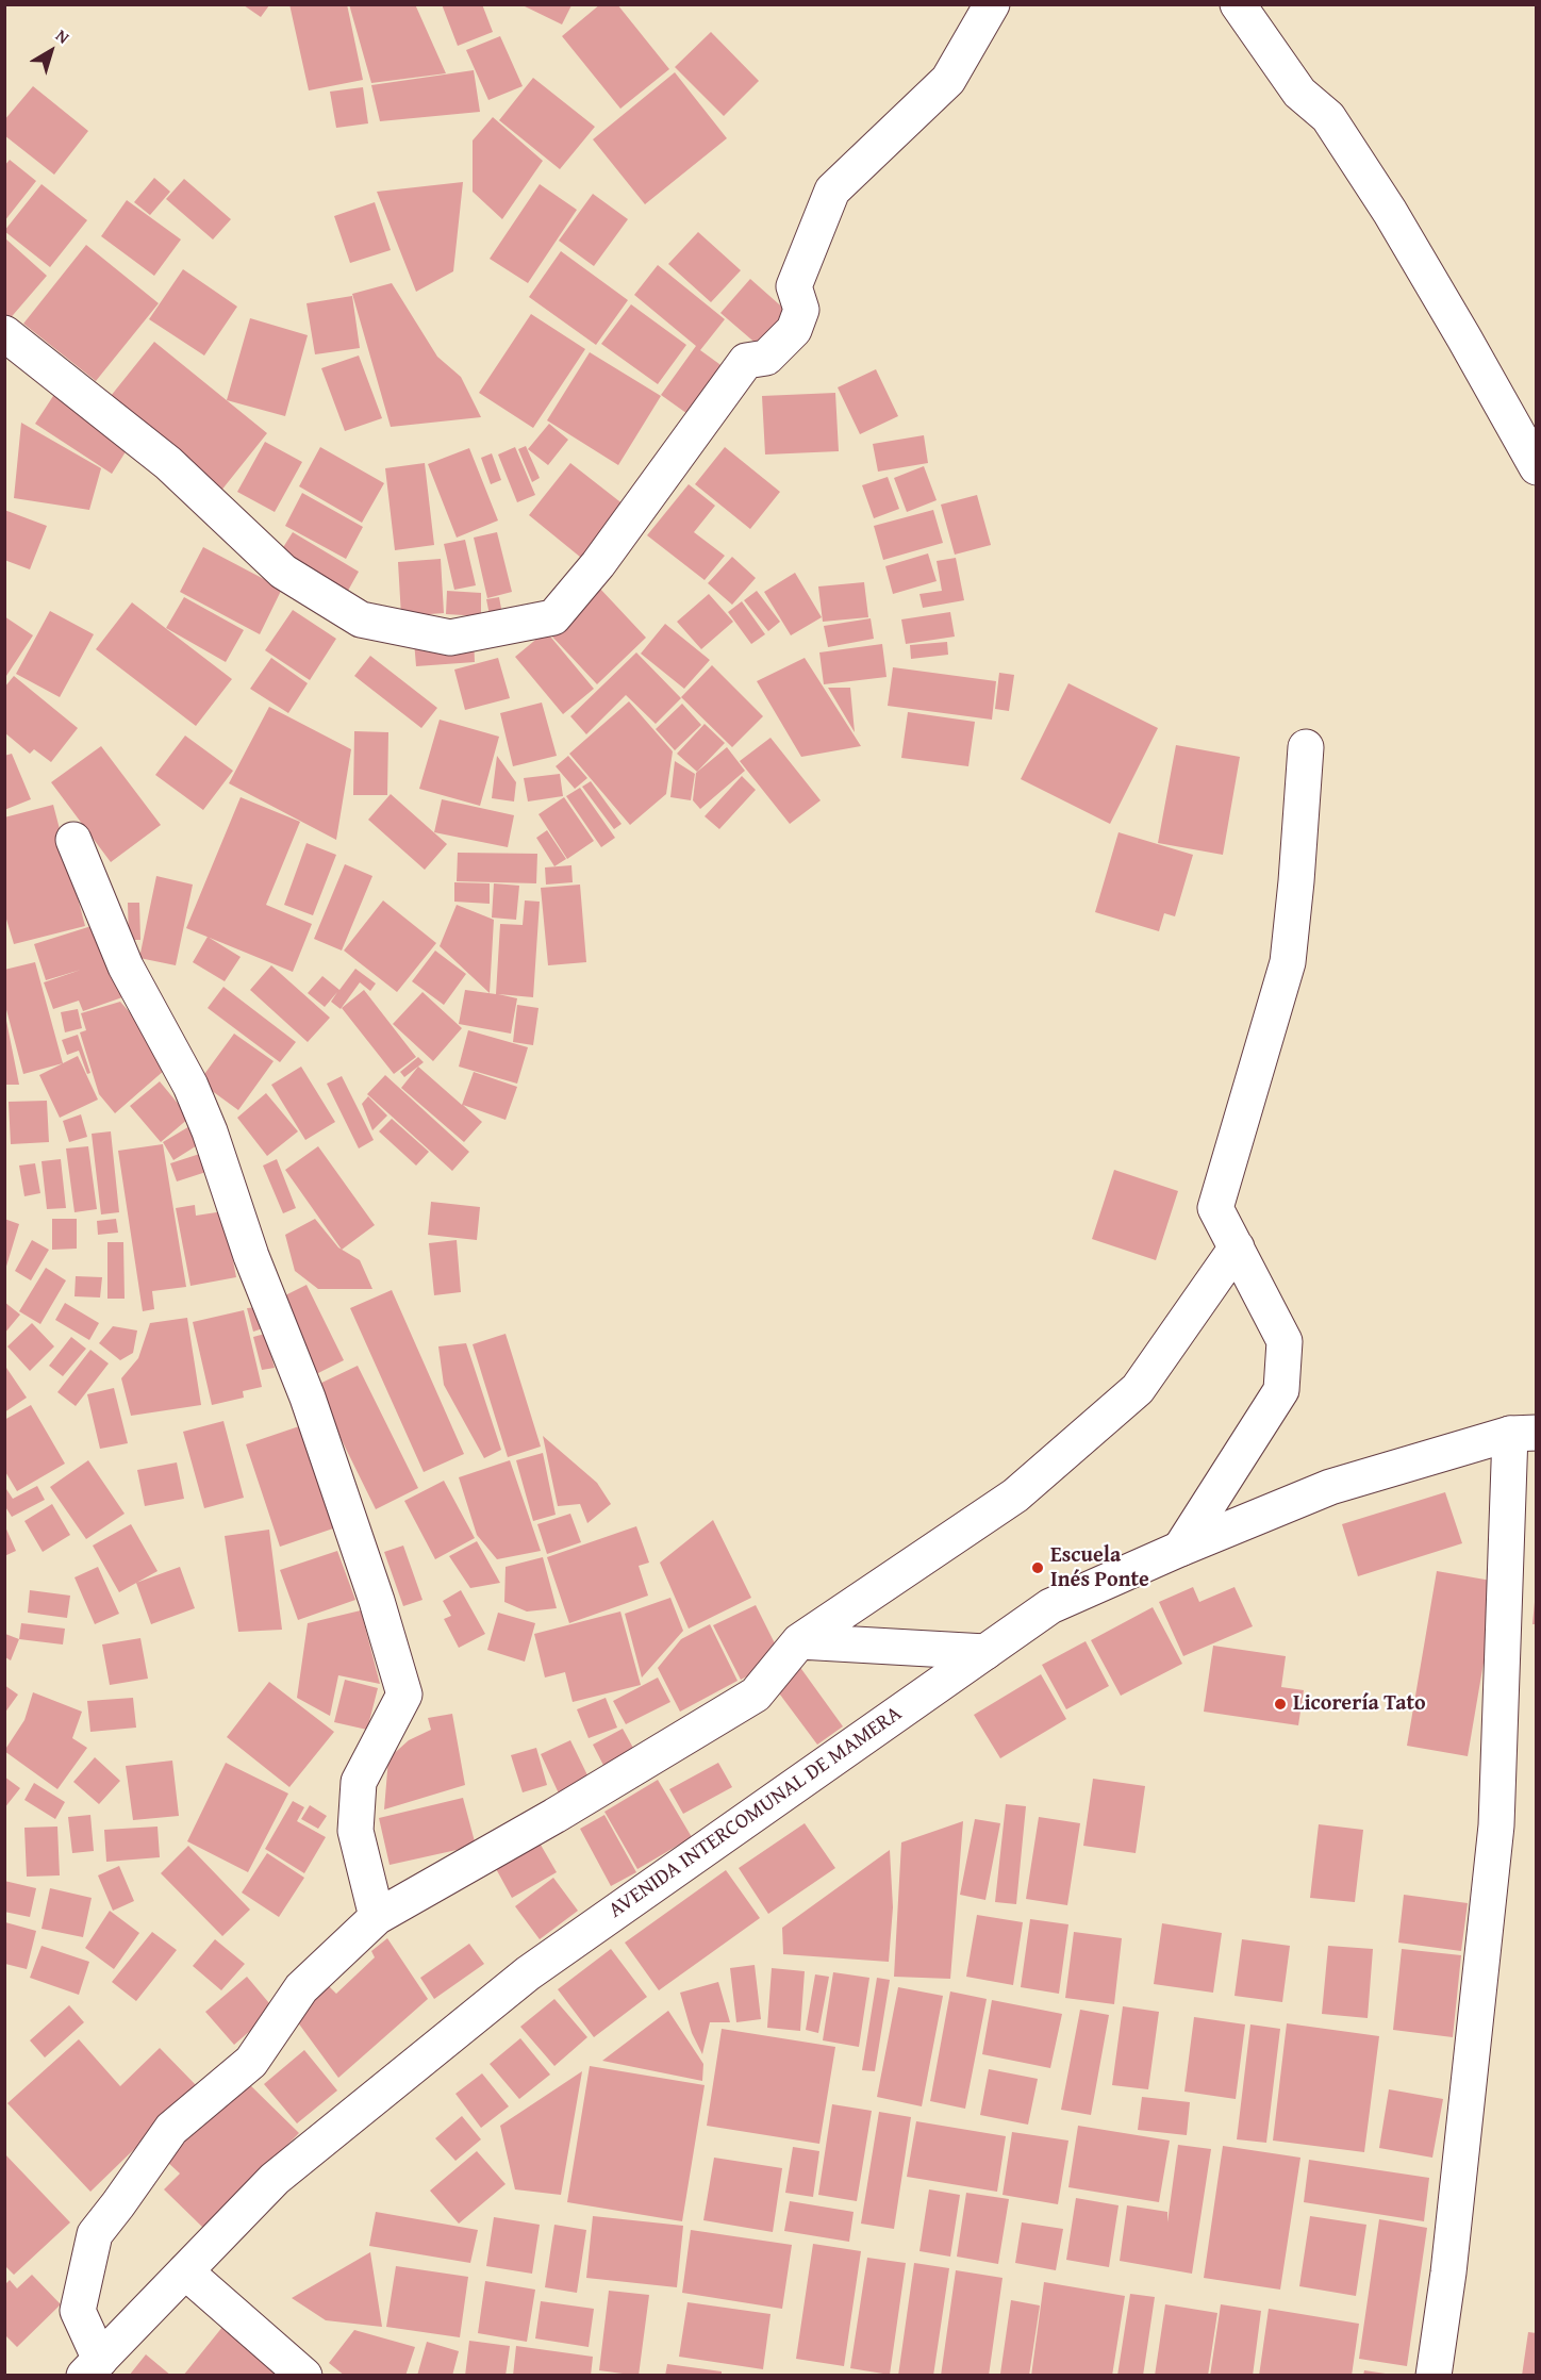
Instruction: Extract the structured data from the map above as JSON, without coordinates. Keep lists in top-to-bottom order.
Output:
{
  "streets": {
    "street": ["AVENIDA INTERCOMUNAL DE MAMERA"]
  },
  "places": ["Escuela Inés Ponte", "Licorería Tato"],
  "north": "top right"
}
